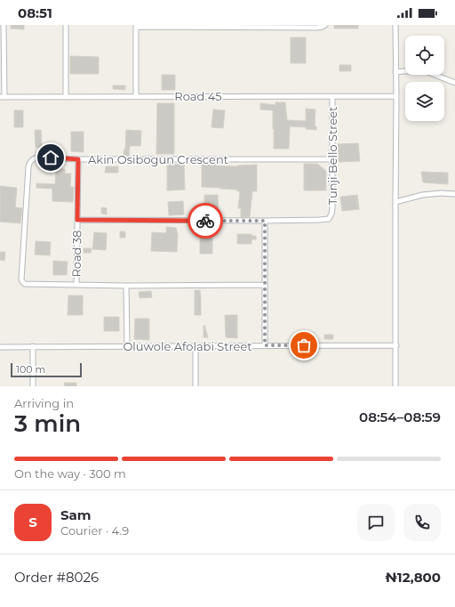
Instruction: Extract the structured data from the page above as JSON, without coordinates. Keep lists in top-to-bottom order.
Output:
{
  "streets": {
    "street": [
      "Road 45",
      "Tunji Bello Street",
      "Akin Osibogun Crescent",
      "Road 38",
      "Oluwole Afolabi Street"
    ]
  },
  "crossings": [
    ["Road 45", "Tunji Bello Street"],
    ["Tunji Bello Street", "Akin Osibogun Crescent"],
    ["Tunji Bello Street", "Road 38"],
    ["Akin Osibogun Crescent", "Road 38"]
  ],
  "scale_bar": "100 m",
  "page": {
    "status": "08:51",
    "scale": "100 m",
    "heading": ["3 min", "Arriving in", "08:54–08:59"],
    "panel": [
      "Sam",
      "Courier · 4.9",
      "Order #8026",
      "₦12,800"
    ],
    "bar": "On the way · 300 m",
    "round": "S"
  }
}
